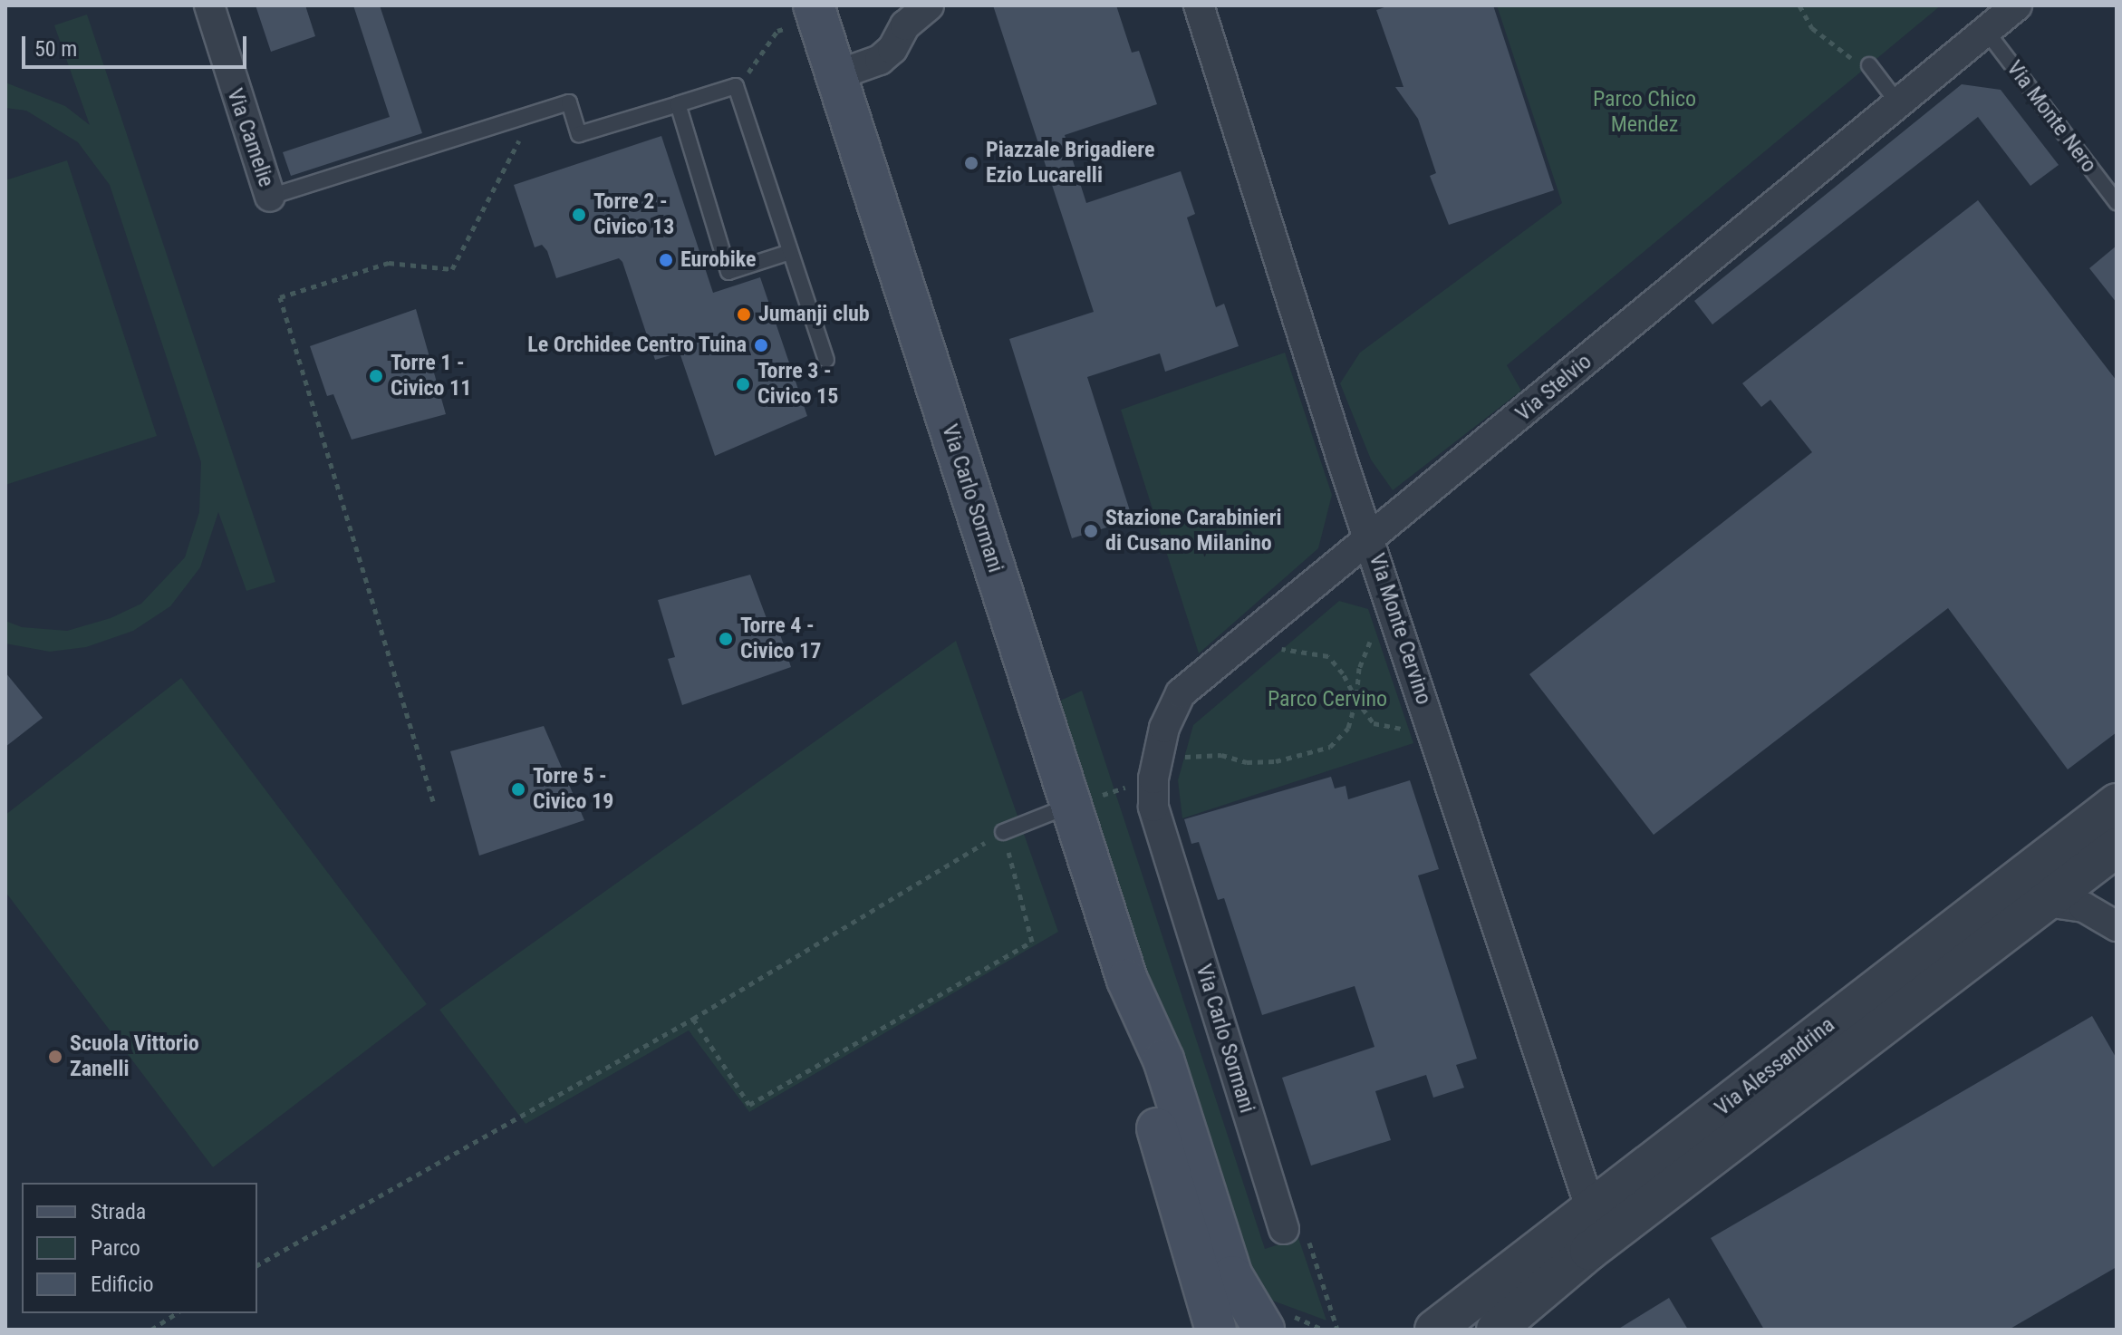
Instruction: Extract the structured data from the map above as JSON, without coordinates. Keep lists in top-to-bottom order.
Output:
{
  "streets": {
    "main road": ["Via Carlo Sormani"],
    "street": [
      "Via Camelie",
      "Via Stelvio",
      "Via Monte Cervino",
      "Via Alessandrina"
    ],
    "lane": ["Via Monte Nero"]
  },
  "crossings": [
    ["Via Monte Nero", "Via Stelvio"],
    ["Via Stelvio", "Via Carlo Sormani"],
    ["Via Stelvio", "Via Monte Cervino"],
    ["Via Monte Cervino", "Via Alessandrina"]
  ],
  "parks": ["Parco Chico Mendez", "Parco Cervino"],
  "places": [
    "Piazzale Brigadiere Ezio Lucarelli",
    "Torre 2 - Civico 13",
    "Eurobike",
    "Jumanji club",
    "Le Orchidee Centro Tuina",
    "Torre 1 - Civico 11",
    "Torre 3 - Civico 15",
    "Stazione Carabinieri di Cusano Milanino",
    "Torre 4 - Civico 17",
    "Torre 5 - Civico 19",
    "Scuola Vittorio Zanelli"
  ],
  "legend": ["Strada", "Parco", "Edificio"],
  "scale_bar": "50 m"
}
